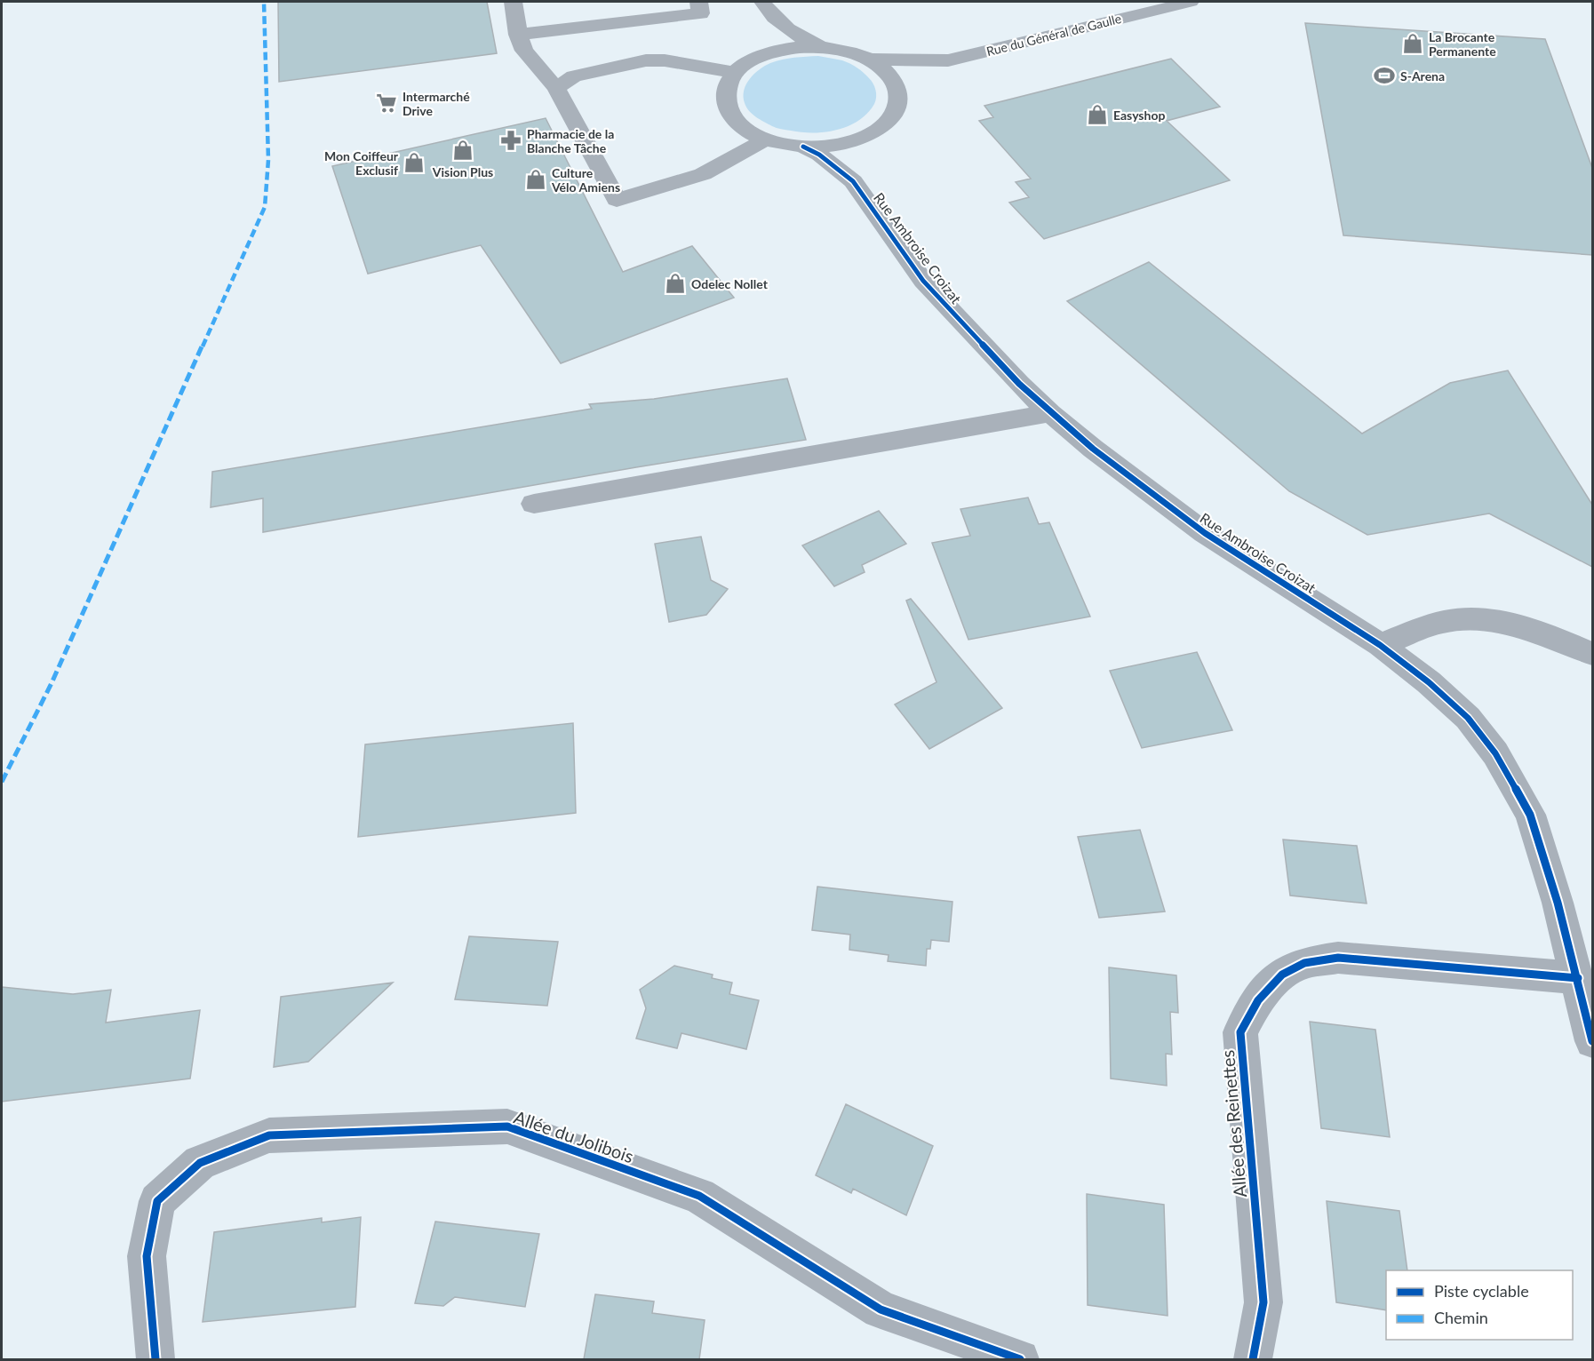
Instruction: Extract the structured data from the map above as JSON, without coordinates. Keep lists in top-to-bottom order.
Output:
{
  "streets": {
    "street": [
      "Rue du Général de Gaulle",
      "Rue Ambroise Croizat",
      "Allée des Reinettes",
      "Allée du Jolibois"
    ]
  },
  "crossings": [
    ["Rue du Général de Gaulle", "Rue Ambroise Croizat"],
    ["Rue Ambroise Croizat", "Allée des Reinettes"]
  ],
  "places": {
    "shop": [
      "La Brocante Permanente",
      "Easyshop",
      "Vision Plus",
      "Mon Coiffeur Exclusif",
      "Culture Vélo Amiens",
      "Odelec Nollet"
    ],
    "sports": ["S-Arena"],
    "supermarket": ["Intermarché Drive"],
    "pharmacy": ["Pharmacie de la Blanche Tâche"]
  },
  "legend": ["Piste cyclable", "Chemin"]
}
